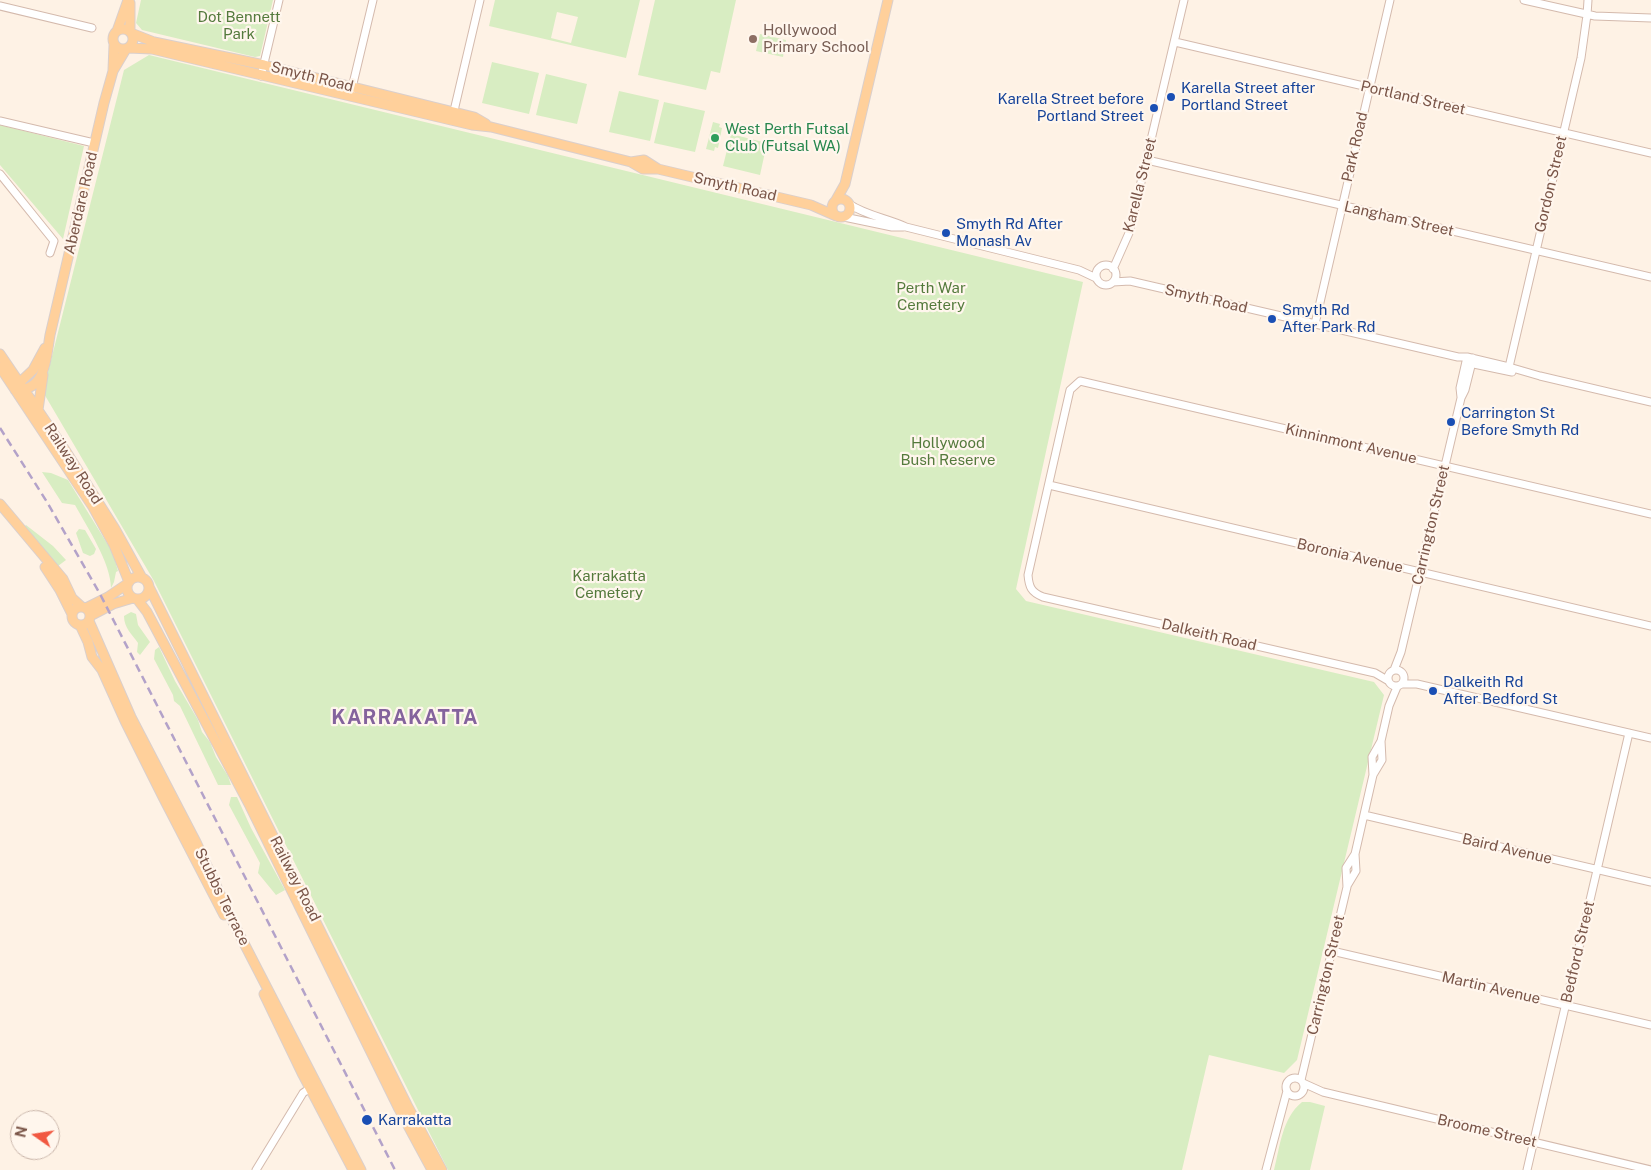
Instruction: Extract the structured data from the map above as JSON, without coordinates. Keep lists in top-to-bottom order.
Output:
{
  "streets": {
    "main road": [
      "Smyth Road",
      "Aberdare Road",
      "Railway Road",
      "Stubbs Terrace"
    ],
    "street": [
      "Portland Street",
      "Park Road",
      "Gordon Street",
      "Karella Street",
      "Langham Street",
      "Kinninmont Avenue",
      "Carrington Street",
      "Boronia Avenue",
      "Dalkeith Road",
      "Baird Avenue",
      "Bedford Street",
      "Martin Avenue",
      "Broome Street"
    ]
  },
  "crossings": [
    ["Smyth Road", "Park Road"],
    ["Smyth Road", "Gordon Street"],
    ["Smyth Road", "Karella Street"],
    ["Smyth Road", "Aberdare Road"],
    ["Smyth Road", "Carrington Street"],
    ["Portland Street", "Park Road"],
    ["Portland Street", "Gordon Street"],
    ["Portland Street", "Karella Street"],
    ["Park Road", "Langham Street"],
    ["Gordon Street", "Langham Street"],
    ["Karella Street", "Langham Street"],
    ["Aberdare Road", "Railway Road"],
    ["Kinninmont Avenue", "Carrington Street"],
    ["Kinninmont Avenue", "Boronia Avenue"],
    ["Kinninmont Avenue", "Dalkeith Road"],
    ["Carrington Street", "Boronia Avenue"],
    ["Carrington Street", "Dalkeith Road"],
    ["Carrington Street", "Baird Avenue"],
    ["Carrington Street", "Martin Avenue"],
    ["Carrington Street", "Broome Street"],
    ["Boronia Avenue", "Dalkeith Road"],
    ["Baird Avenue", "Bedford Street"],
    ["Bedford Street", "Martin Avenue"],
    ["Bedford Street", "Broome Street"]
  ],
  "districts": ["KARRAKATTA"],
  "parks": [
    "Dot Bennett Park",
    "Perth War Cemetery",
    "Hollywood Bush Reserve",
    "Karrakatta Cemetery"
  ],
  "places": [
    "Hollywood Primary School",
    "Karella Street after Portland Street",
    "Karella Street before Portland Street",
    "West Perth Futsal Club (Futsal WA)",
    "Smyth Rd After Monash Av",
    "Smyth Rd After Park Rd",
    "Carrington St Before Smyth Rd",
    "Dalkeith Rd After Bedford St",
    "Karrakatta"
  ],
  "north": "left"
}
